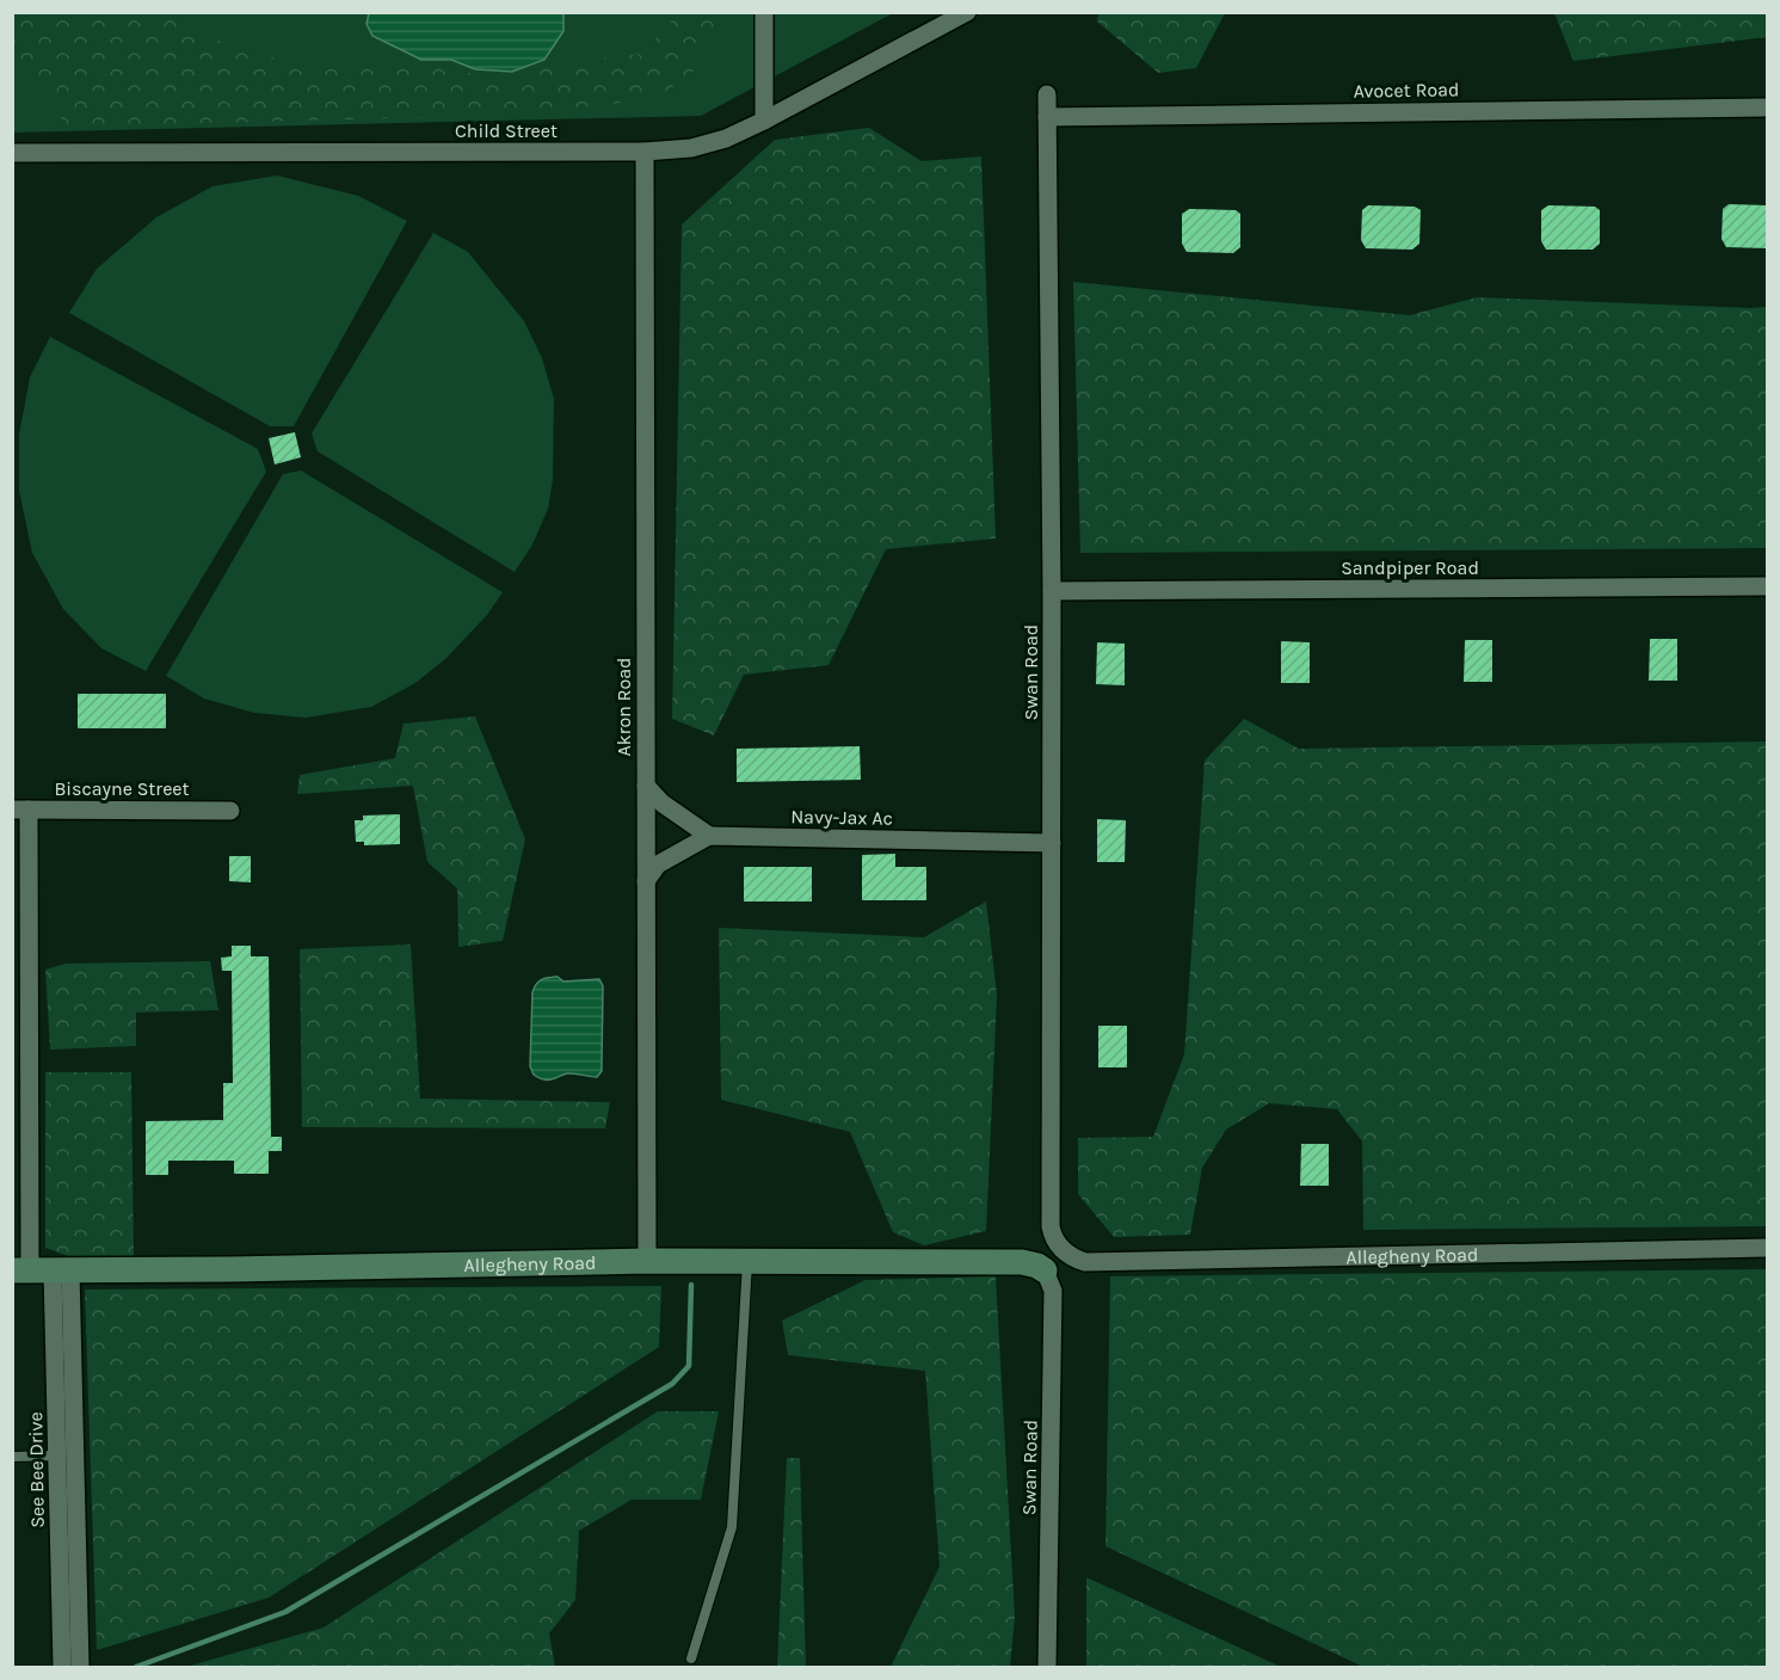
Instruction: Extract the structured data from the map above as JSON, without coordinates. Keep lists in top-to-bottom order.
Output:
{
  "streets": {
    "street": [
      "Avocet Road",
      "Child Street",
      "Sandpiper Road",
      "Swan Road",
      "Akron Road",
      "Biscayne Street",
      "Navy-Jax Ac",
      "Allegheny Road",
      "See Bee Drive"
    ]
  },
  "crossings": [
    ["Avocet Road", "Swan Road"],
    ["Child Street", "Akron Road"],
    ["Sandpiper Road", "Swan Road"],
    ["Swan Road", "Navy-Jax Ac"],
    ["Swan Road", "Allegheny Road"],
    ["Akron Road", "Allegheny Road"],
    ["Biscayne Street", "See Bee Drive"],
    ["Allegheny Road", "See Bee Drive"]
  ]
}
